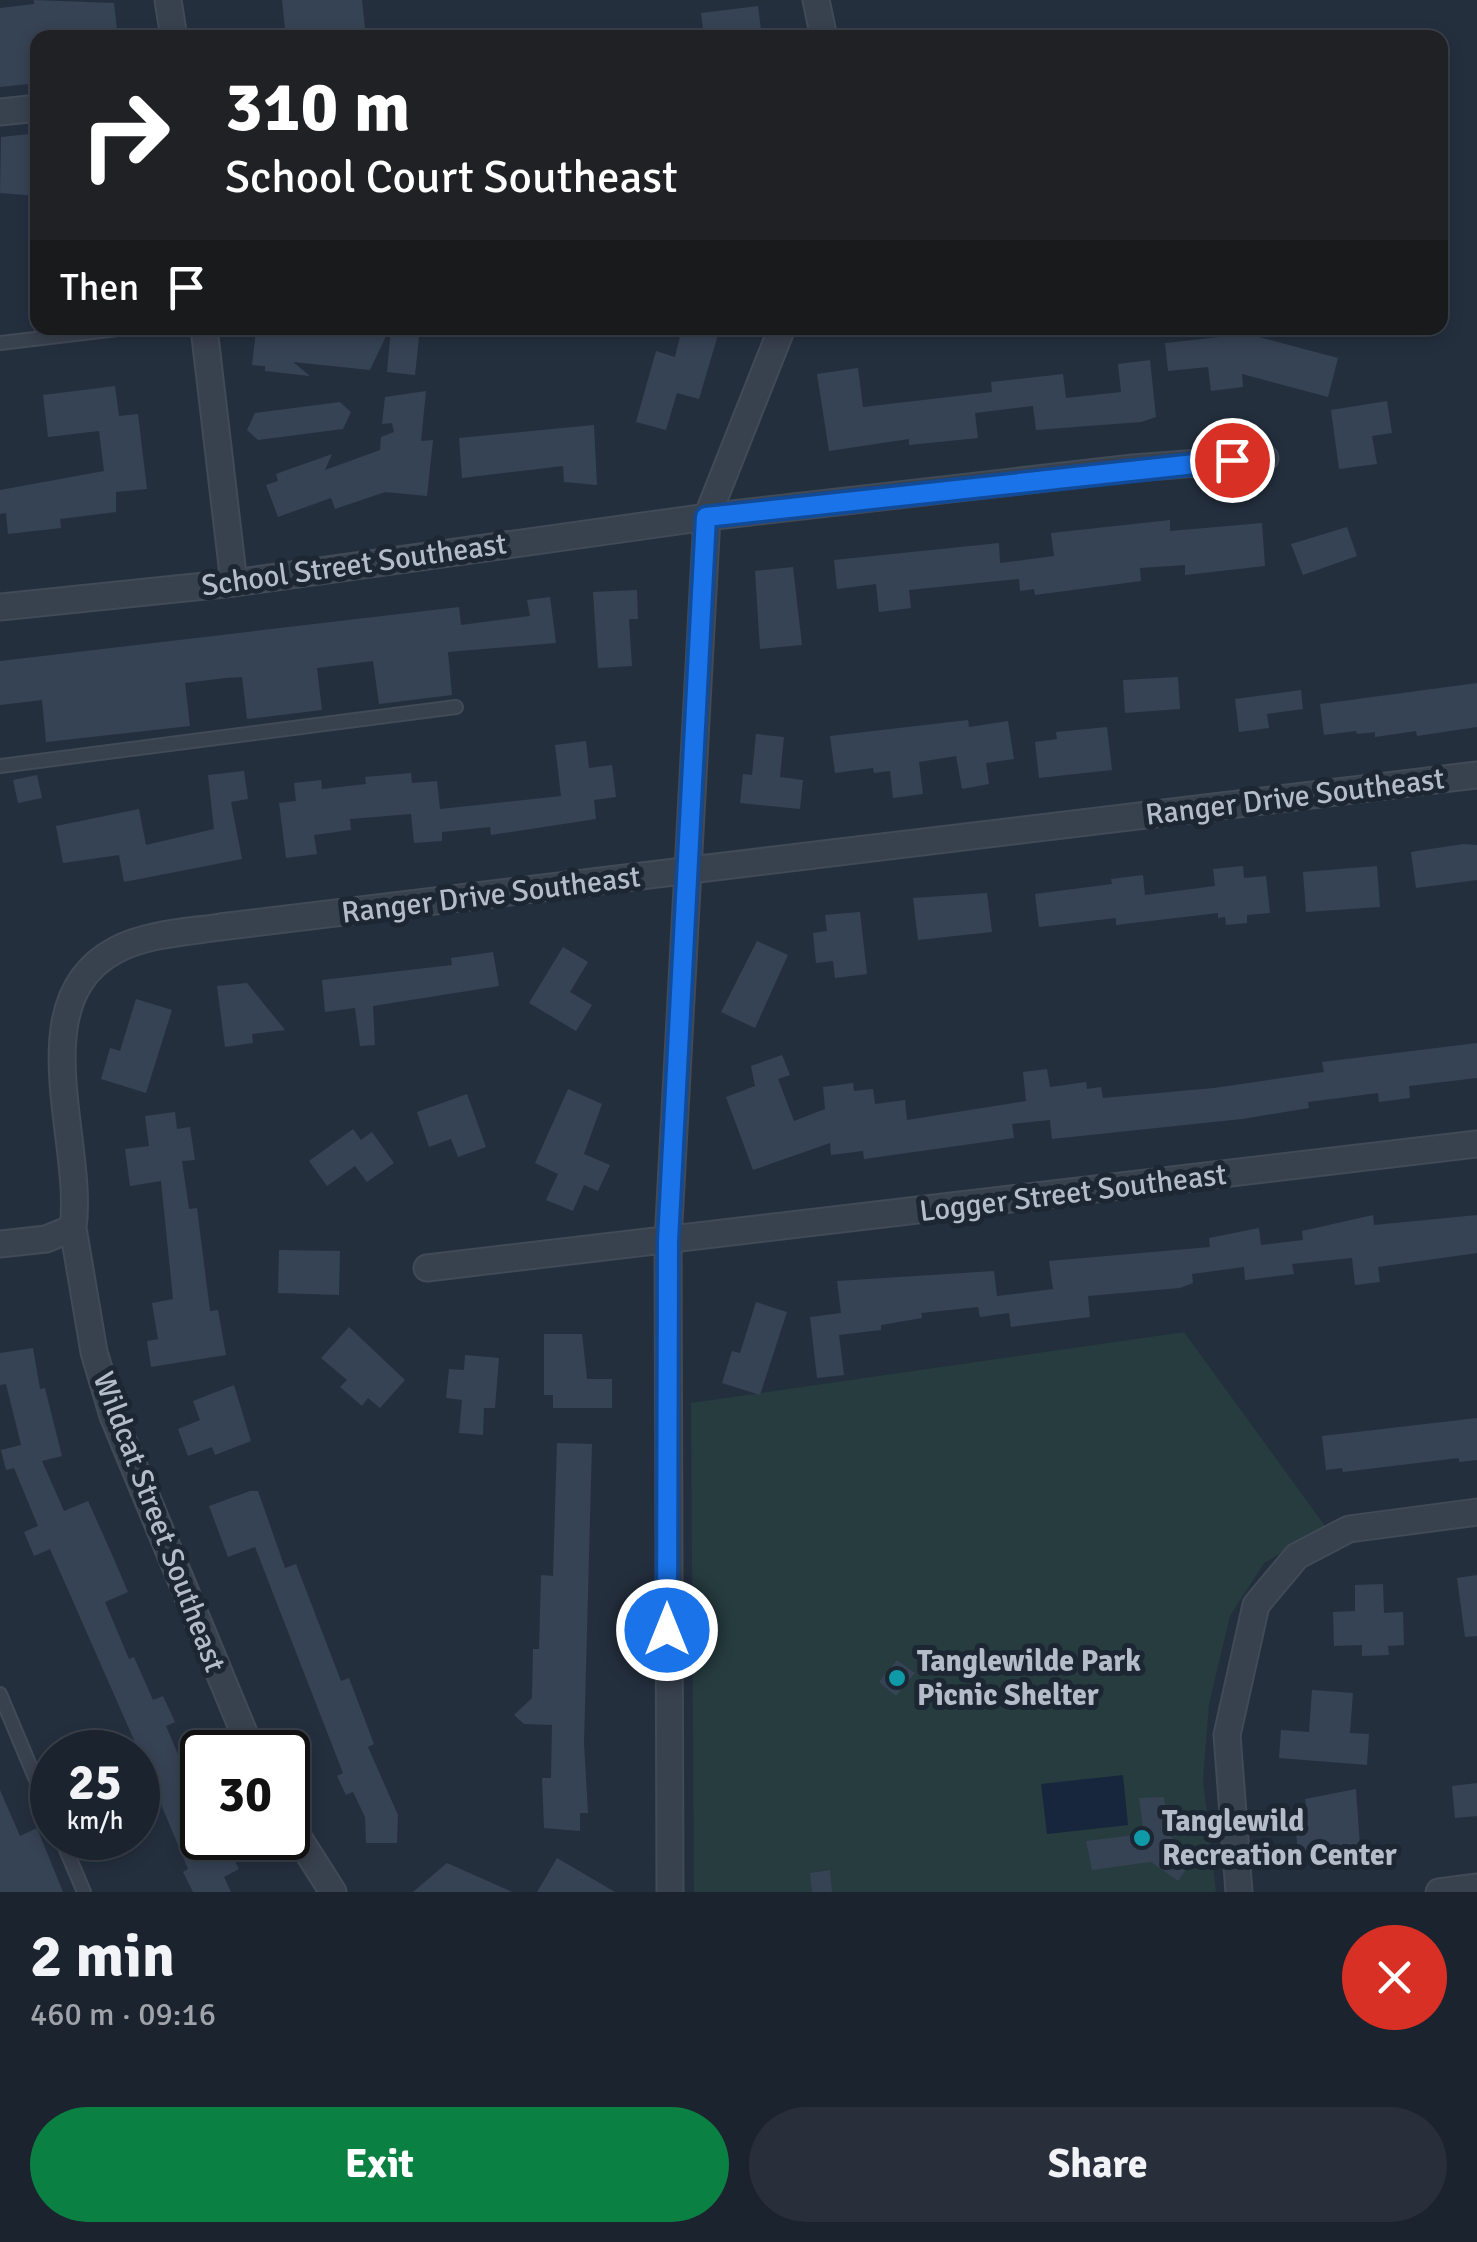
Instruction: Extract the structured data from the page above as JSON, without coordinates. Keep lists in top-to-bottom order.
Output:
{
  "streets": {
    "street": [
      "School Street Southeast",
      "Ranger Drive Southeast",
      "Logger Street Southeast",
      "Wildcat Street Southeast"
    ]
  },
  "crossings": [
    ["Ranger Drive Southeast", "Wildcat Street Southeast"]
  ],
  "places": ["Tanglewilde Park Picnic Shelter", "Tanglewild Recreation Center"],
  "page": {
    "turn": ["310 m", "School Court Southeast"],
    "then": "Then",
    "speed": "25 km/h",
    "limit": "30",
    "heading": ["2 min", "460 m · 09:16"],
    "buttons": ["Exit", "Share"]
  }
}
